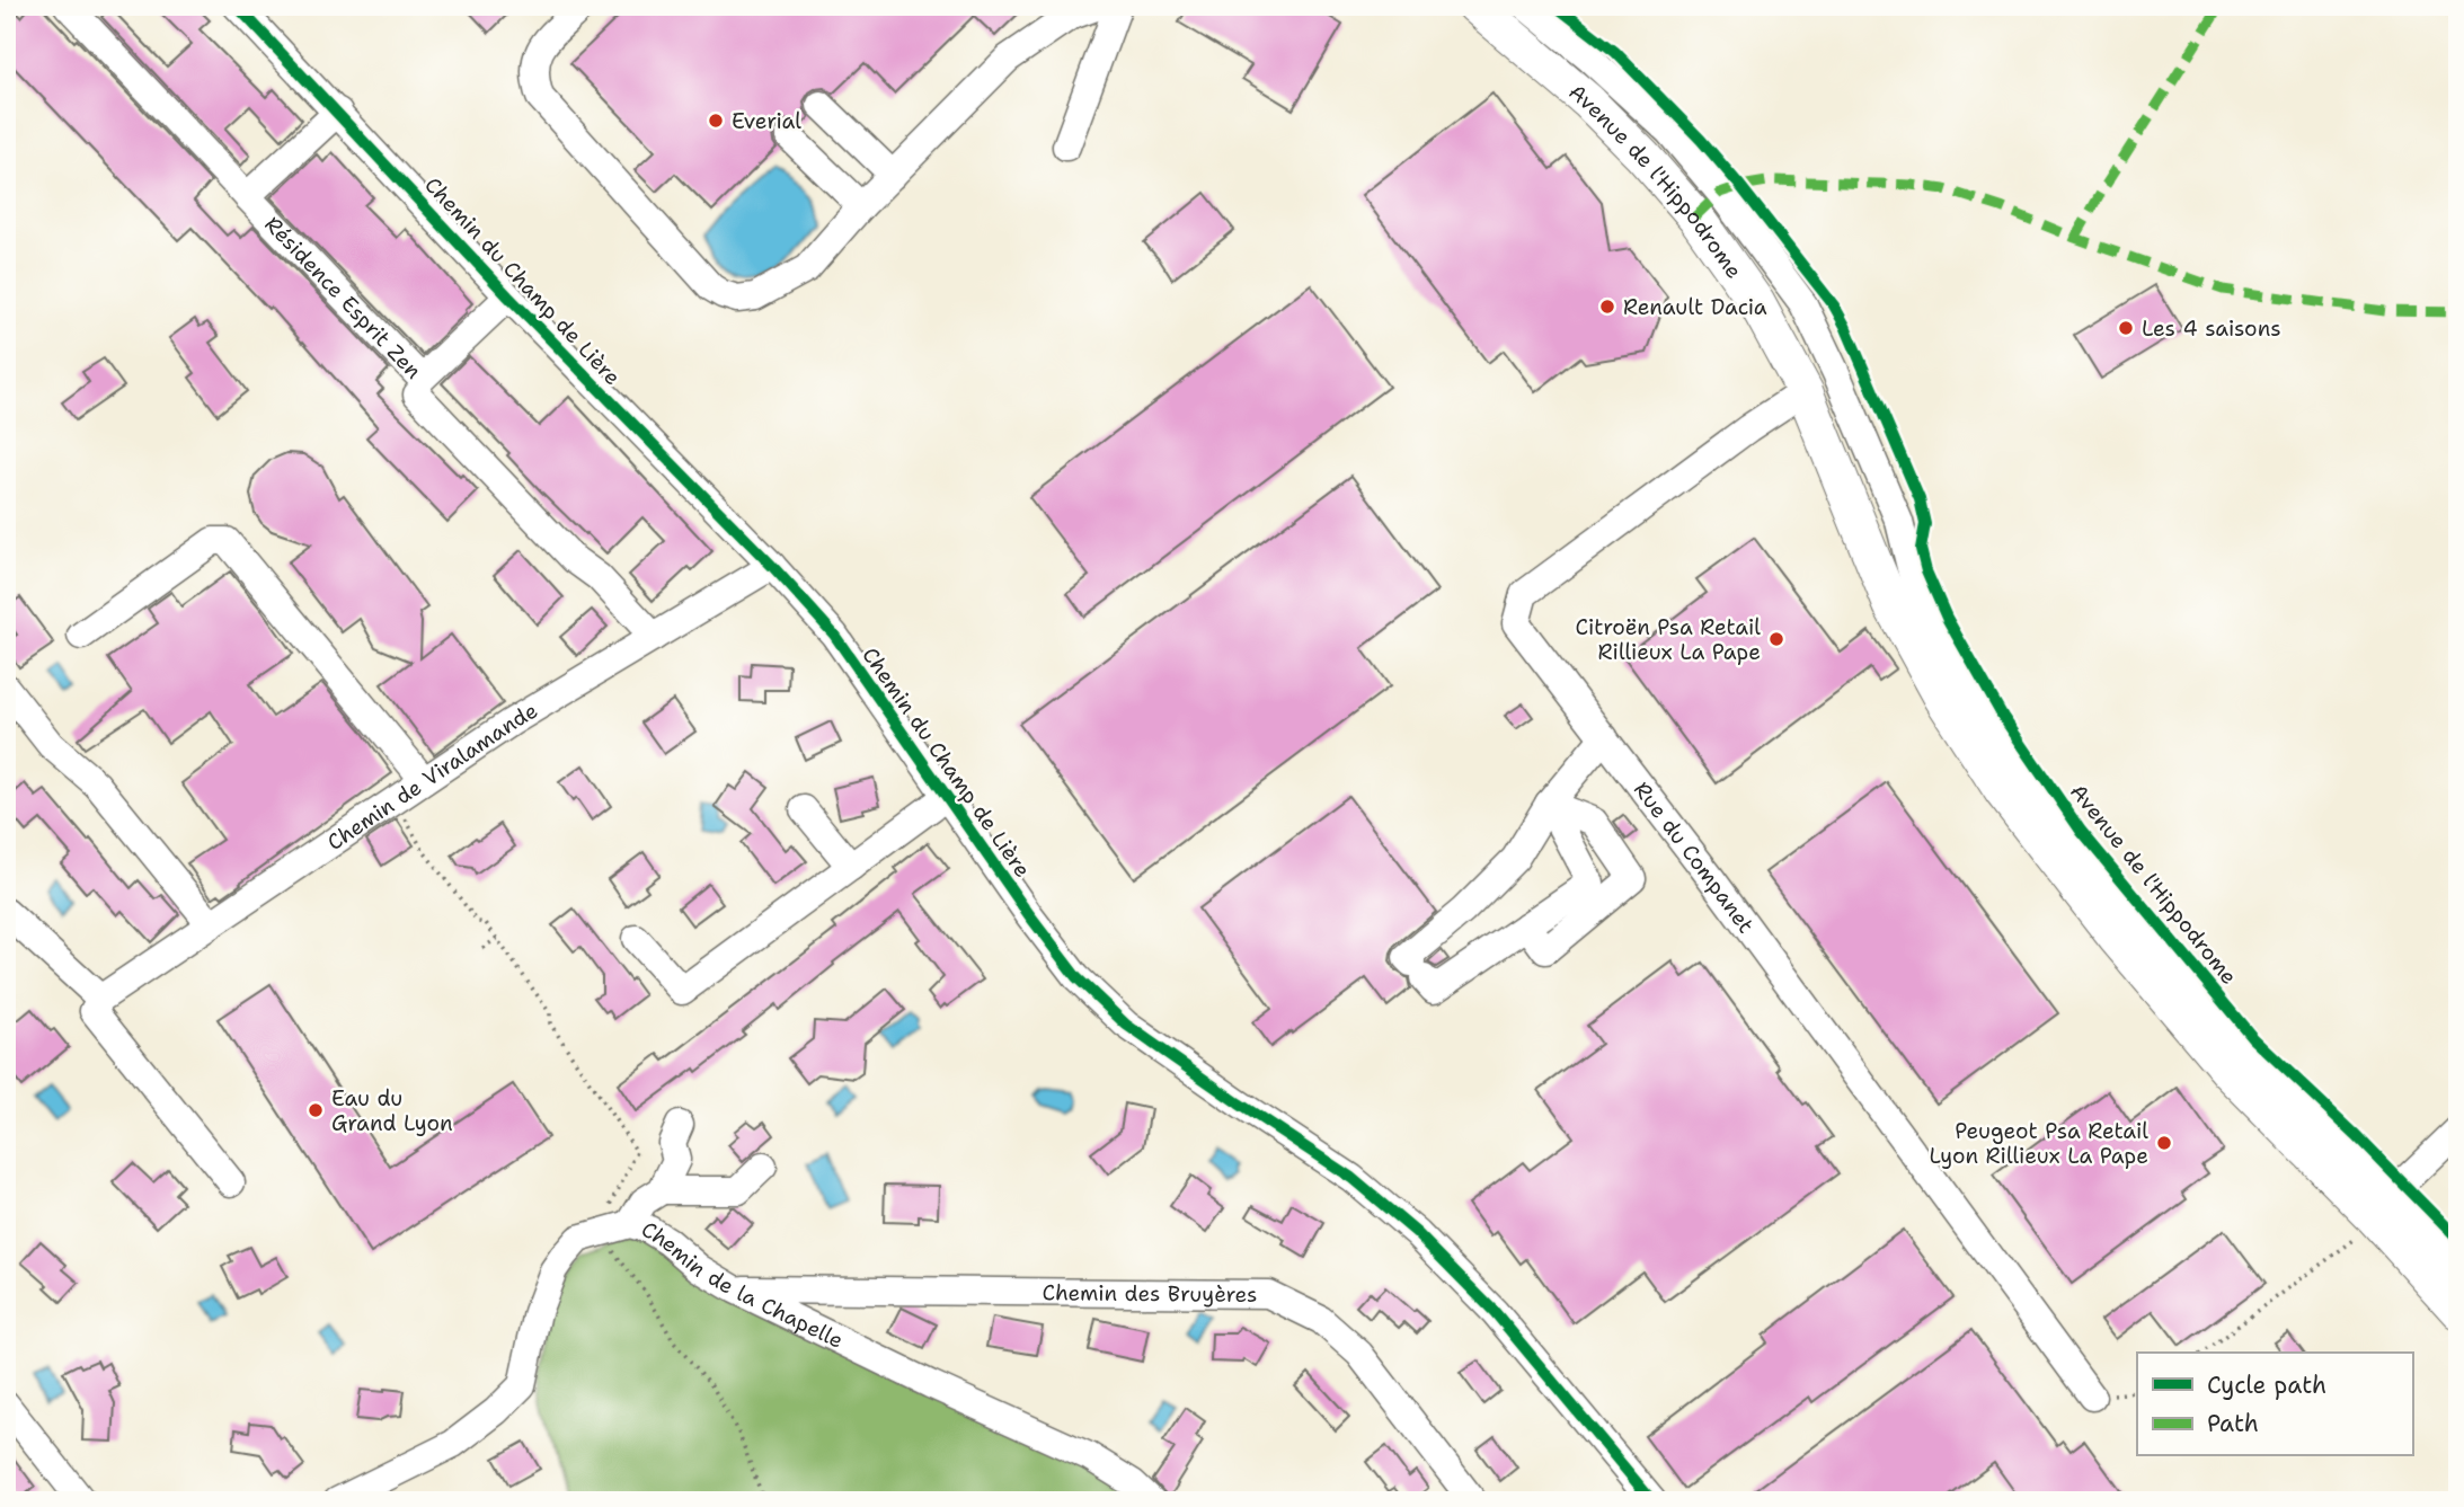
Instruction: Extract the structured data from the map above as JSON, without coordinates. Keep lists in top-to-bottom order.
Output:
{
  "streets": {
    "main road": ["Avenue de l'Hippodrome"],
    "street": [
      "Chemin du Champ de Lière",
      "Résidence Esprit Zen",
      "Chemin de Viralamande",
      "Rue du Companet",
      "Chemin de la Chapelle",
      "Chemin des Bruyères"
    ]
  },
  "crossings": [
    ["Avenue de l'Hippodrome", "Rue du Companet"],
    ["Chemin du Champ de Lière", "Résidence Esprit Zen"],
    ["Chemin du Champ de Lière", "Chemin de Viralamande"],
    ["Chemin de la Chapelle", "Chemin des Bruyères"]
  ],
  "places": [
    "Everial",
    "Renault Dacia",
    "Les 4 saisons",
    "Citroën Psa Retail Rillieux La Pape",
    "Eau du Grand Lyon",
    "Peugeot Psa Retail Lyon Rillieux La Pape"
  ],
  "legend": ["Cycle path", "Path"]
}
